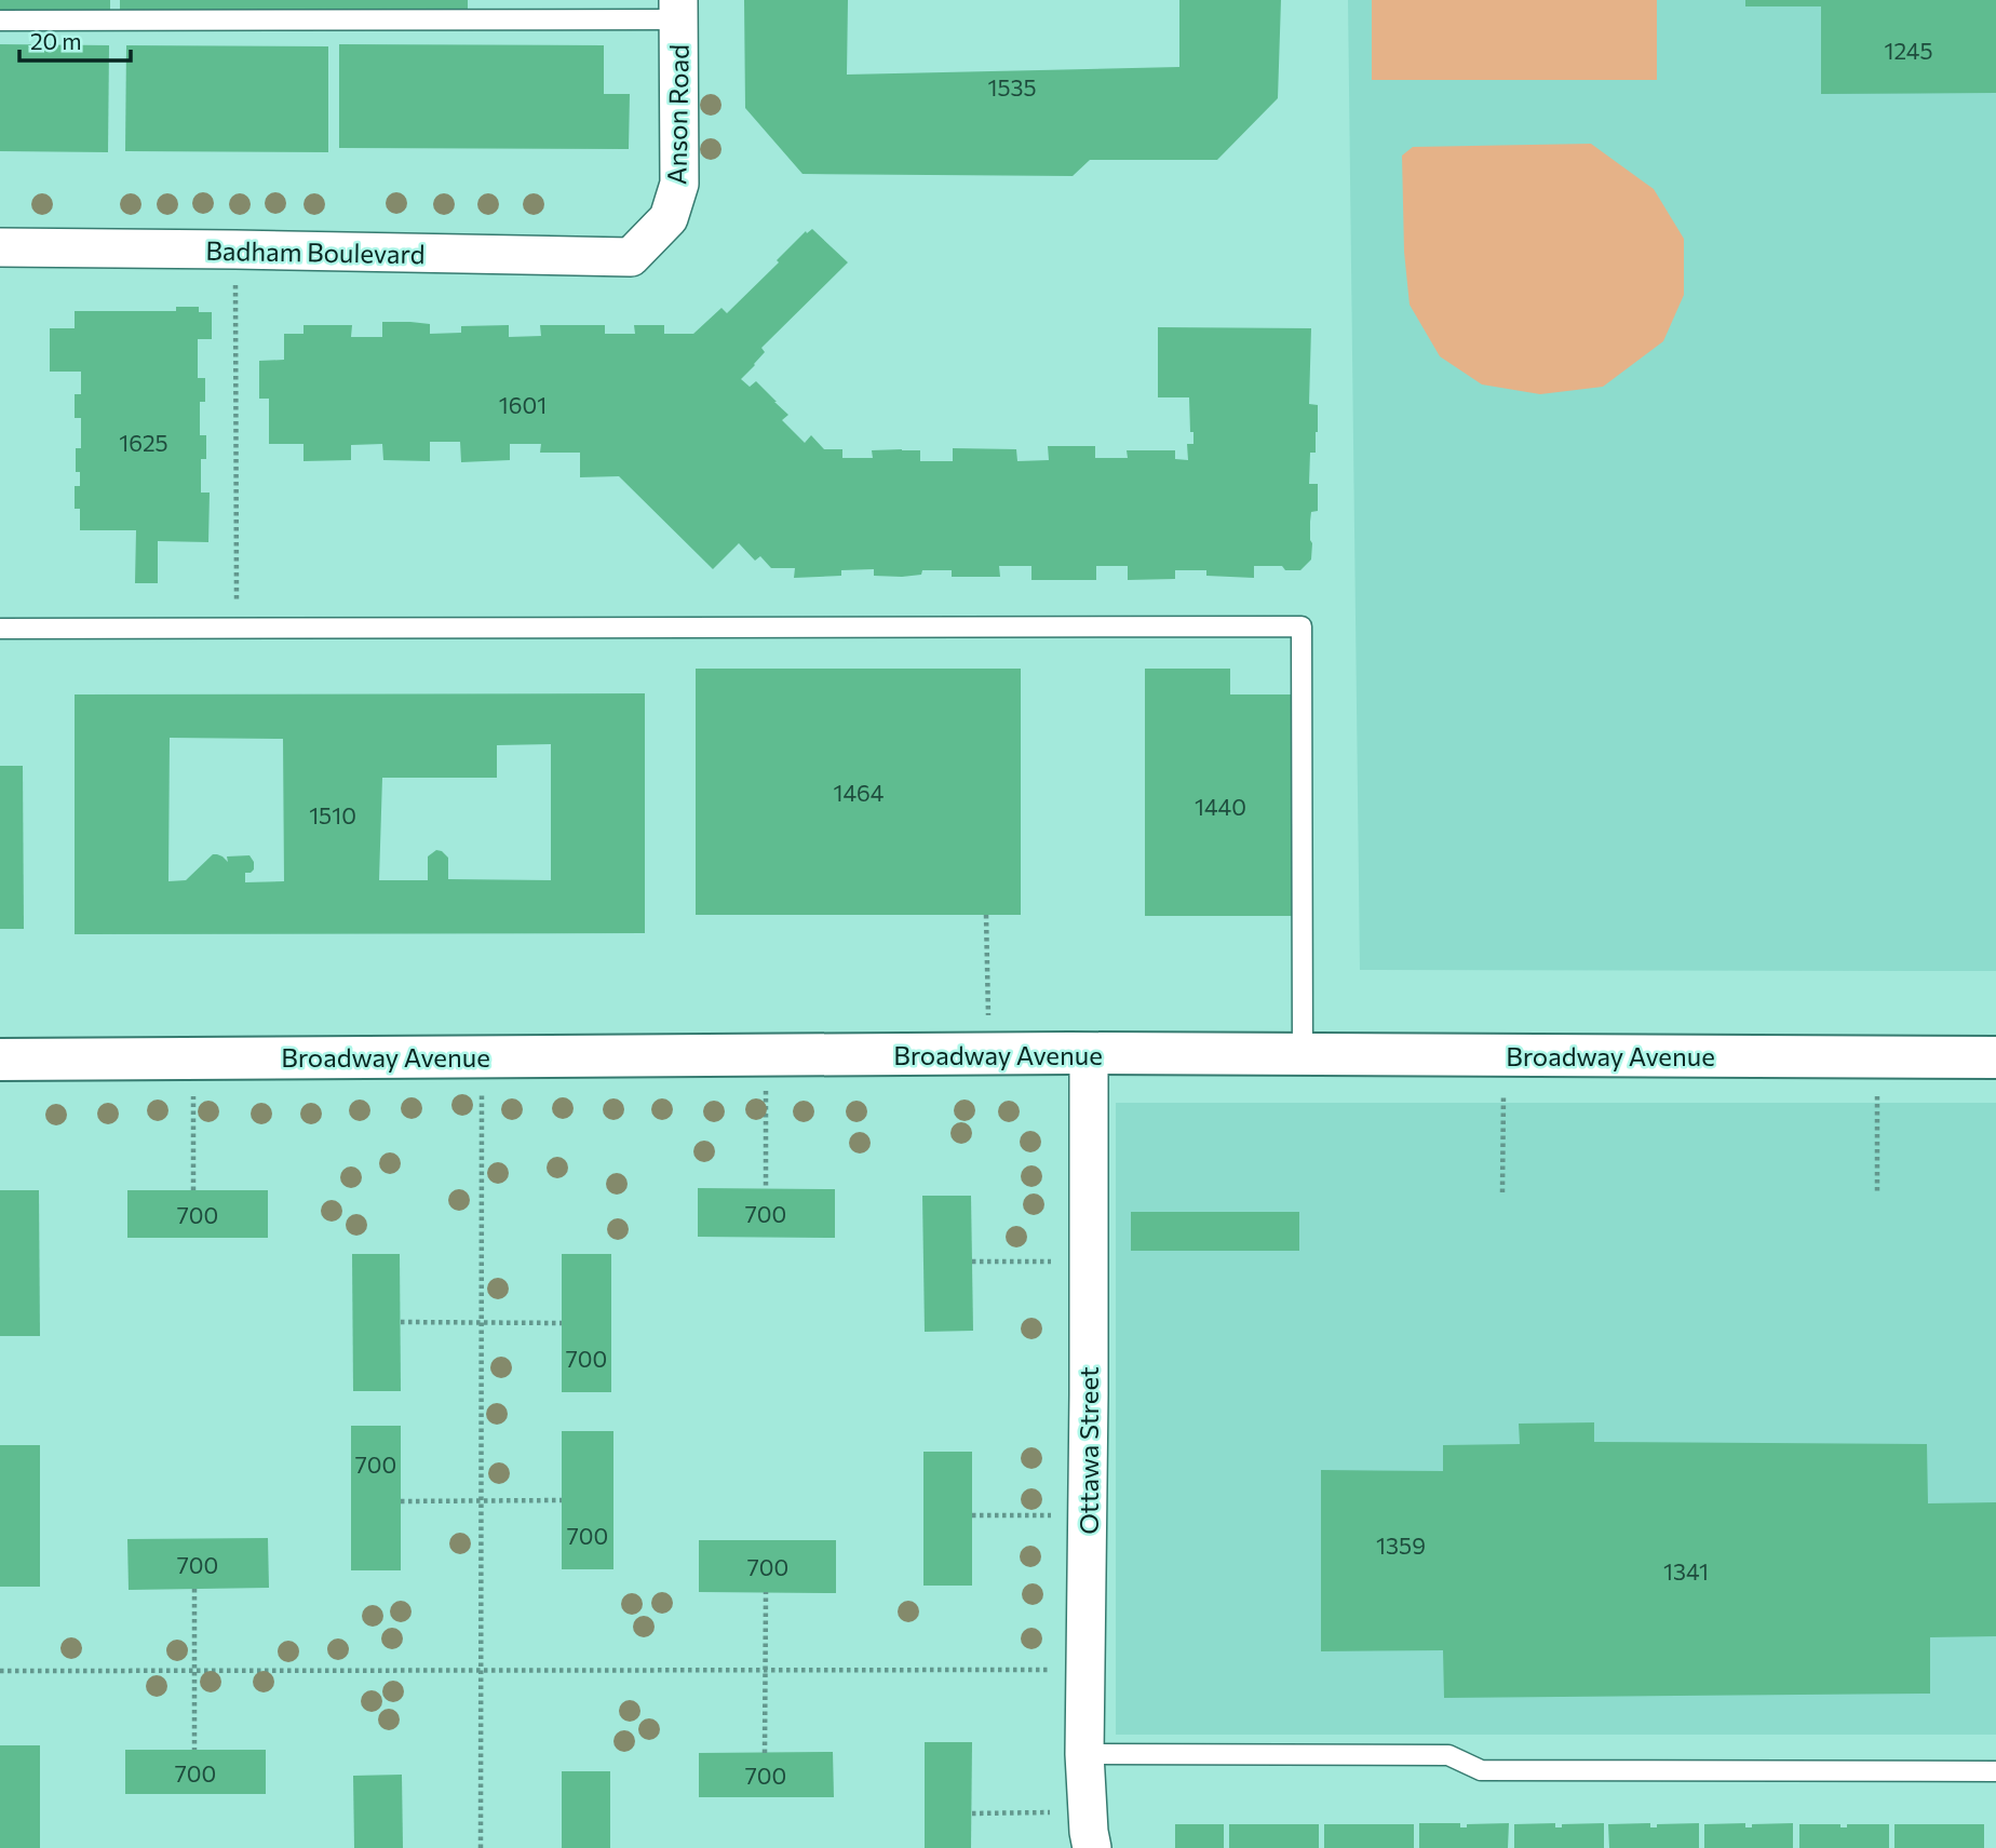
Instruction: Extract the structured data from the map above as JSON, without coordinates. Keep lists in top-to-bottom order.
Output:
{
  "streets": {
    "street": [
      "Anson Road",
      "Badham Boulevard",
      "Broadway Avenue",
      "Ottawa Street"
    ]
  },
  "crossings": [
    ["Anson Road", "Badham Boulevard"],
    ["Broadway Avenue", "Ottawa Street"]
  ],
  "house_numbers": [
    "1245",
    "1535",
    "1601",
    "1625",
    "1464",
    "1440",
    "1510",
    "700",
    "700",
    "700",
    "700",
    "700",
    "1359",
    "700",
    "700",
    "1341",
    "700",
    "700"
  ],
  "scale_bar": "20 m"
}
